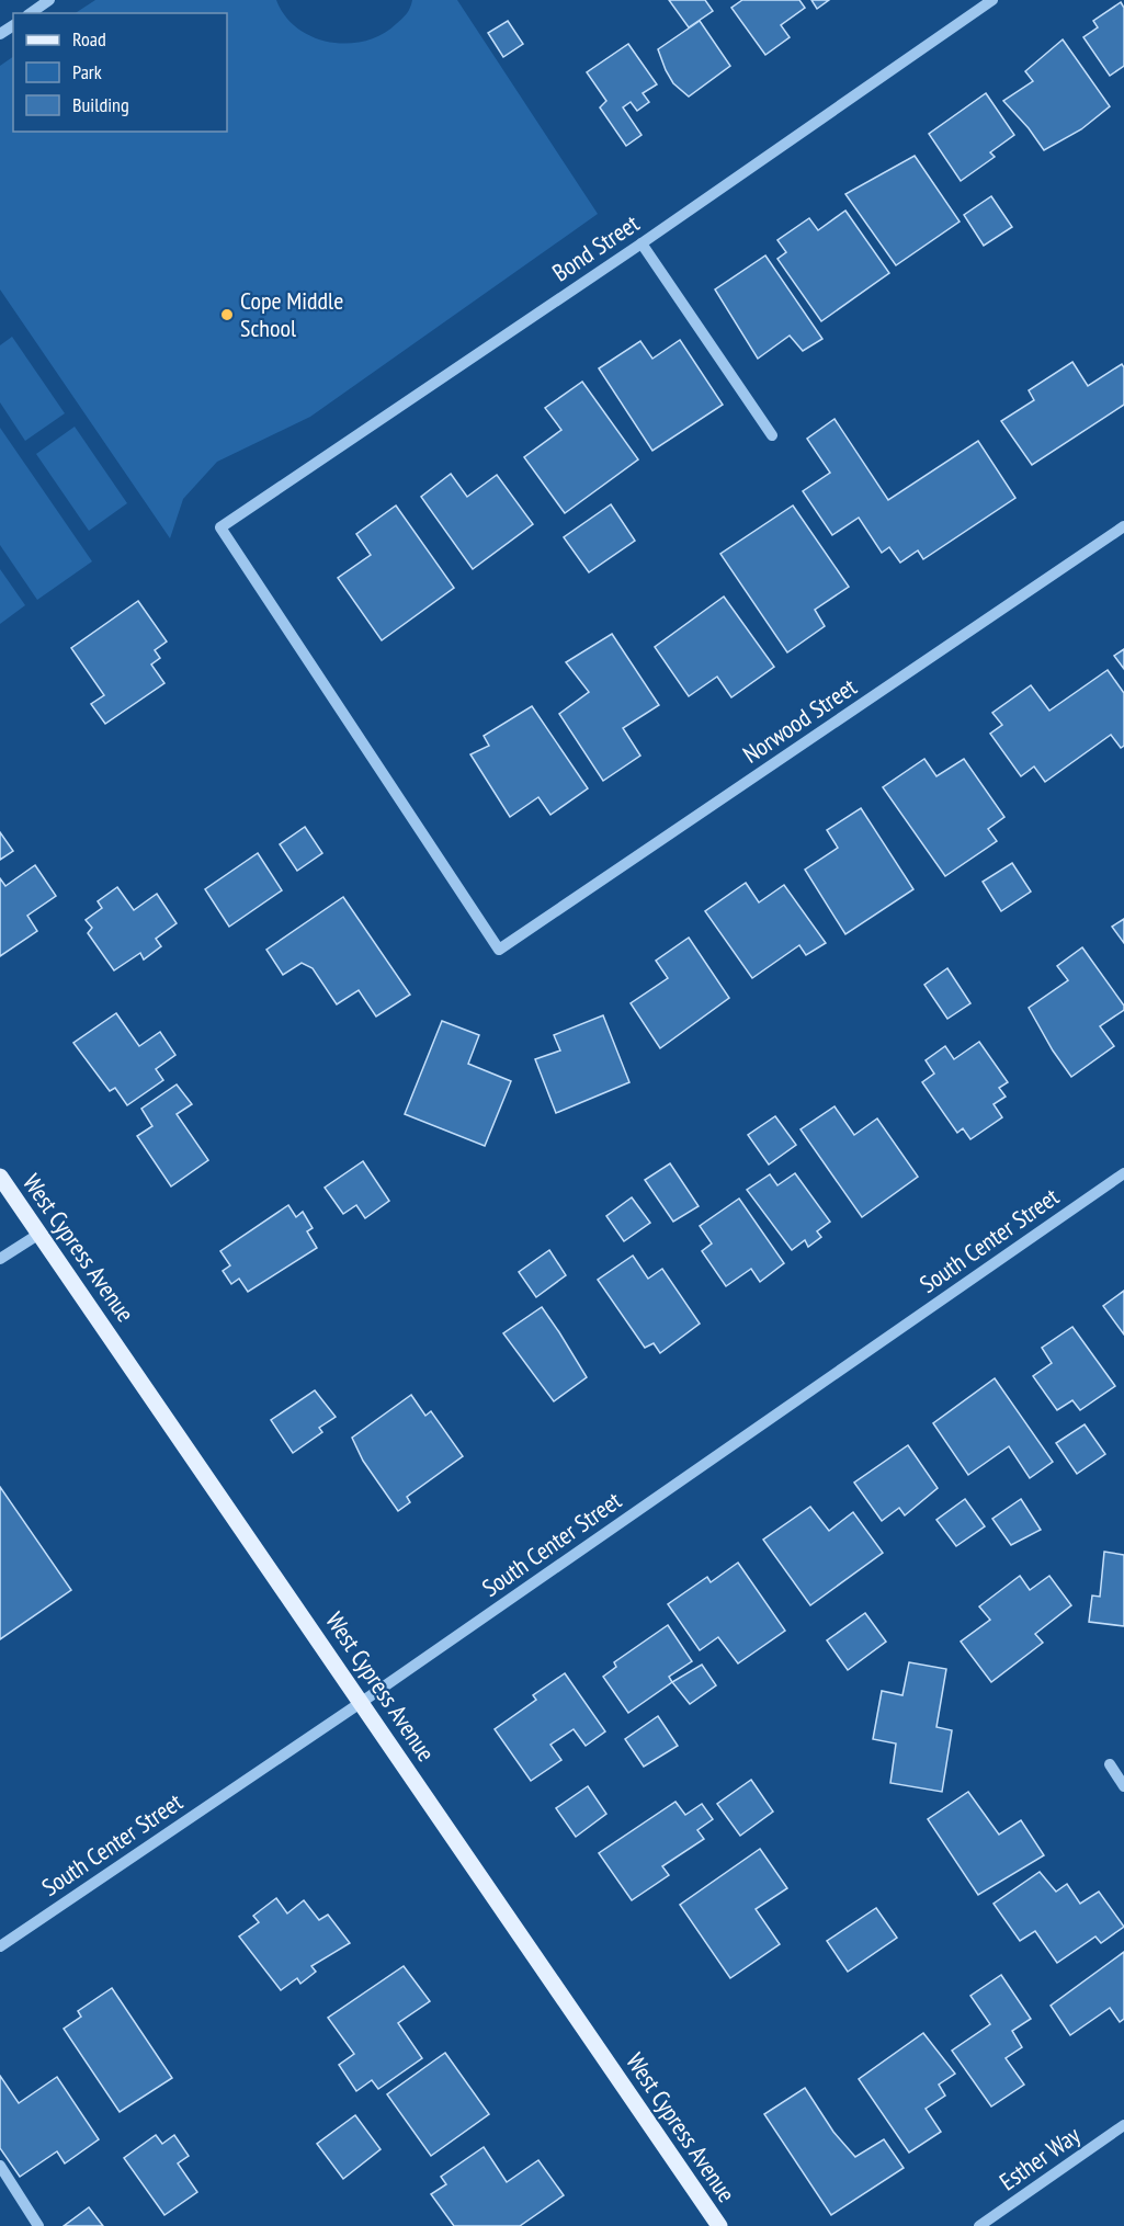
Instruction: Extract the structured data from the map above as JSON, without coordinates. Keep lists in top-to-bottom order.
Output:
{
  "streets": {
    "main road": ["West Cypress Avenue"],
    "street": [
      "Bond Street",
      "Norwood Street",
      "South Center Street",
      "Esther Way"
    ]
  },
  "crossings": [
    ["Bond Street", "Norwood Street"],
    ["South Center Street", "West Cypress Avenue"]
  ],
  "places": ["Cope Middle School"],
  "legend": ["Road", "Park", "Building"]
}
